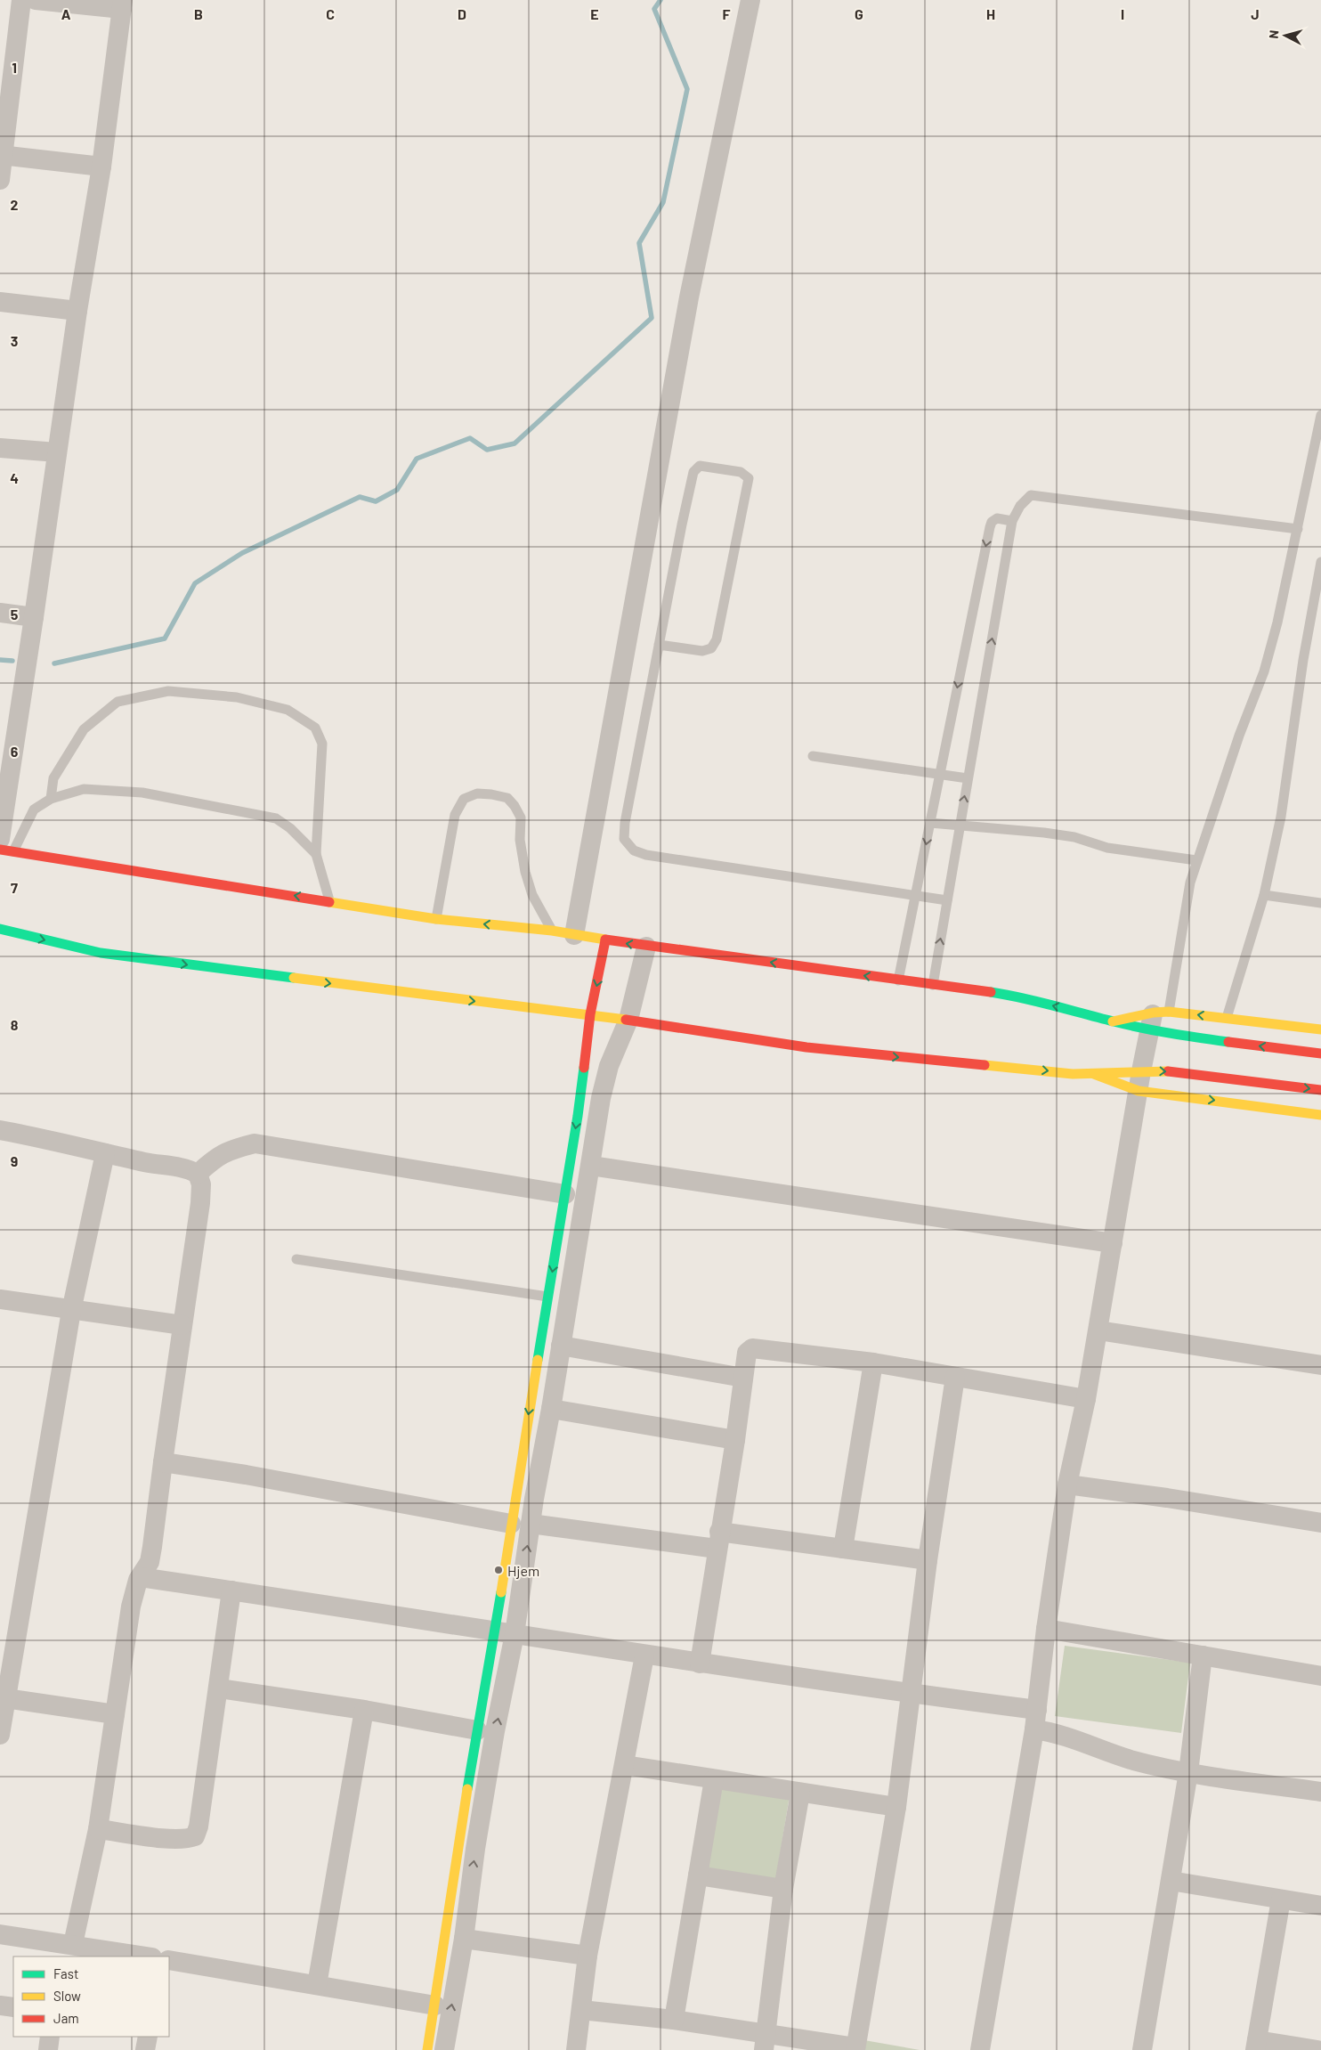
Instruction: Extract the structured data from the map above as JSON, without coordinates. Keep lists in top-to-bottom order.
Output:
{
  "places": ["Hjem"],
  "legend": ["Fast", "Slow", "Jam"],
  "north": "left",
  "grid": {
    "columns": [
      "A",
      "B",
      "C",
      "D",
      "E",
      "F",
      "G",
      "H",
      "I",
      "J"
    ],
    "rows": [
      "1",
      "2",
      "3",
      "4",
      "5",
      "6",
      "7",
      "8",
      "9"
    ]
  }
}
